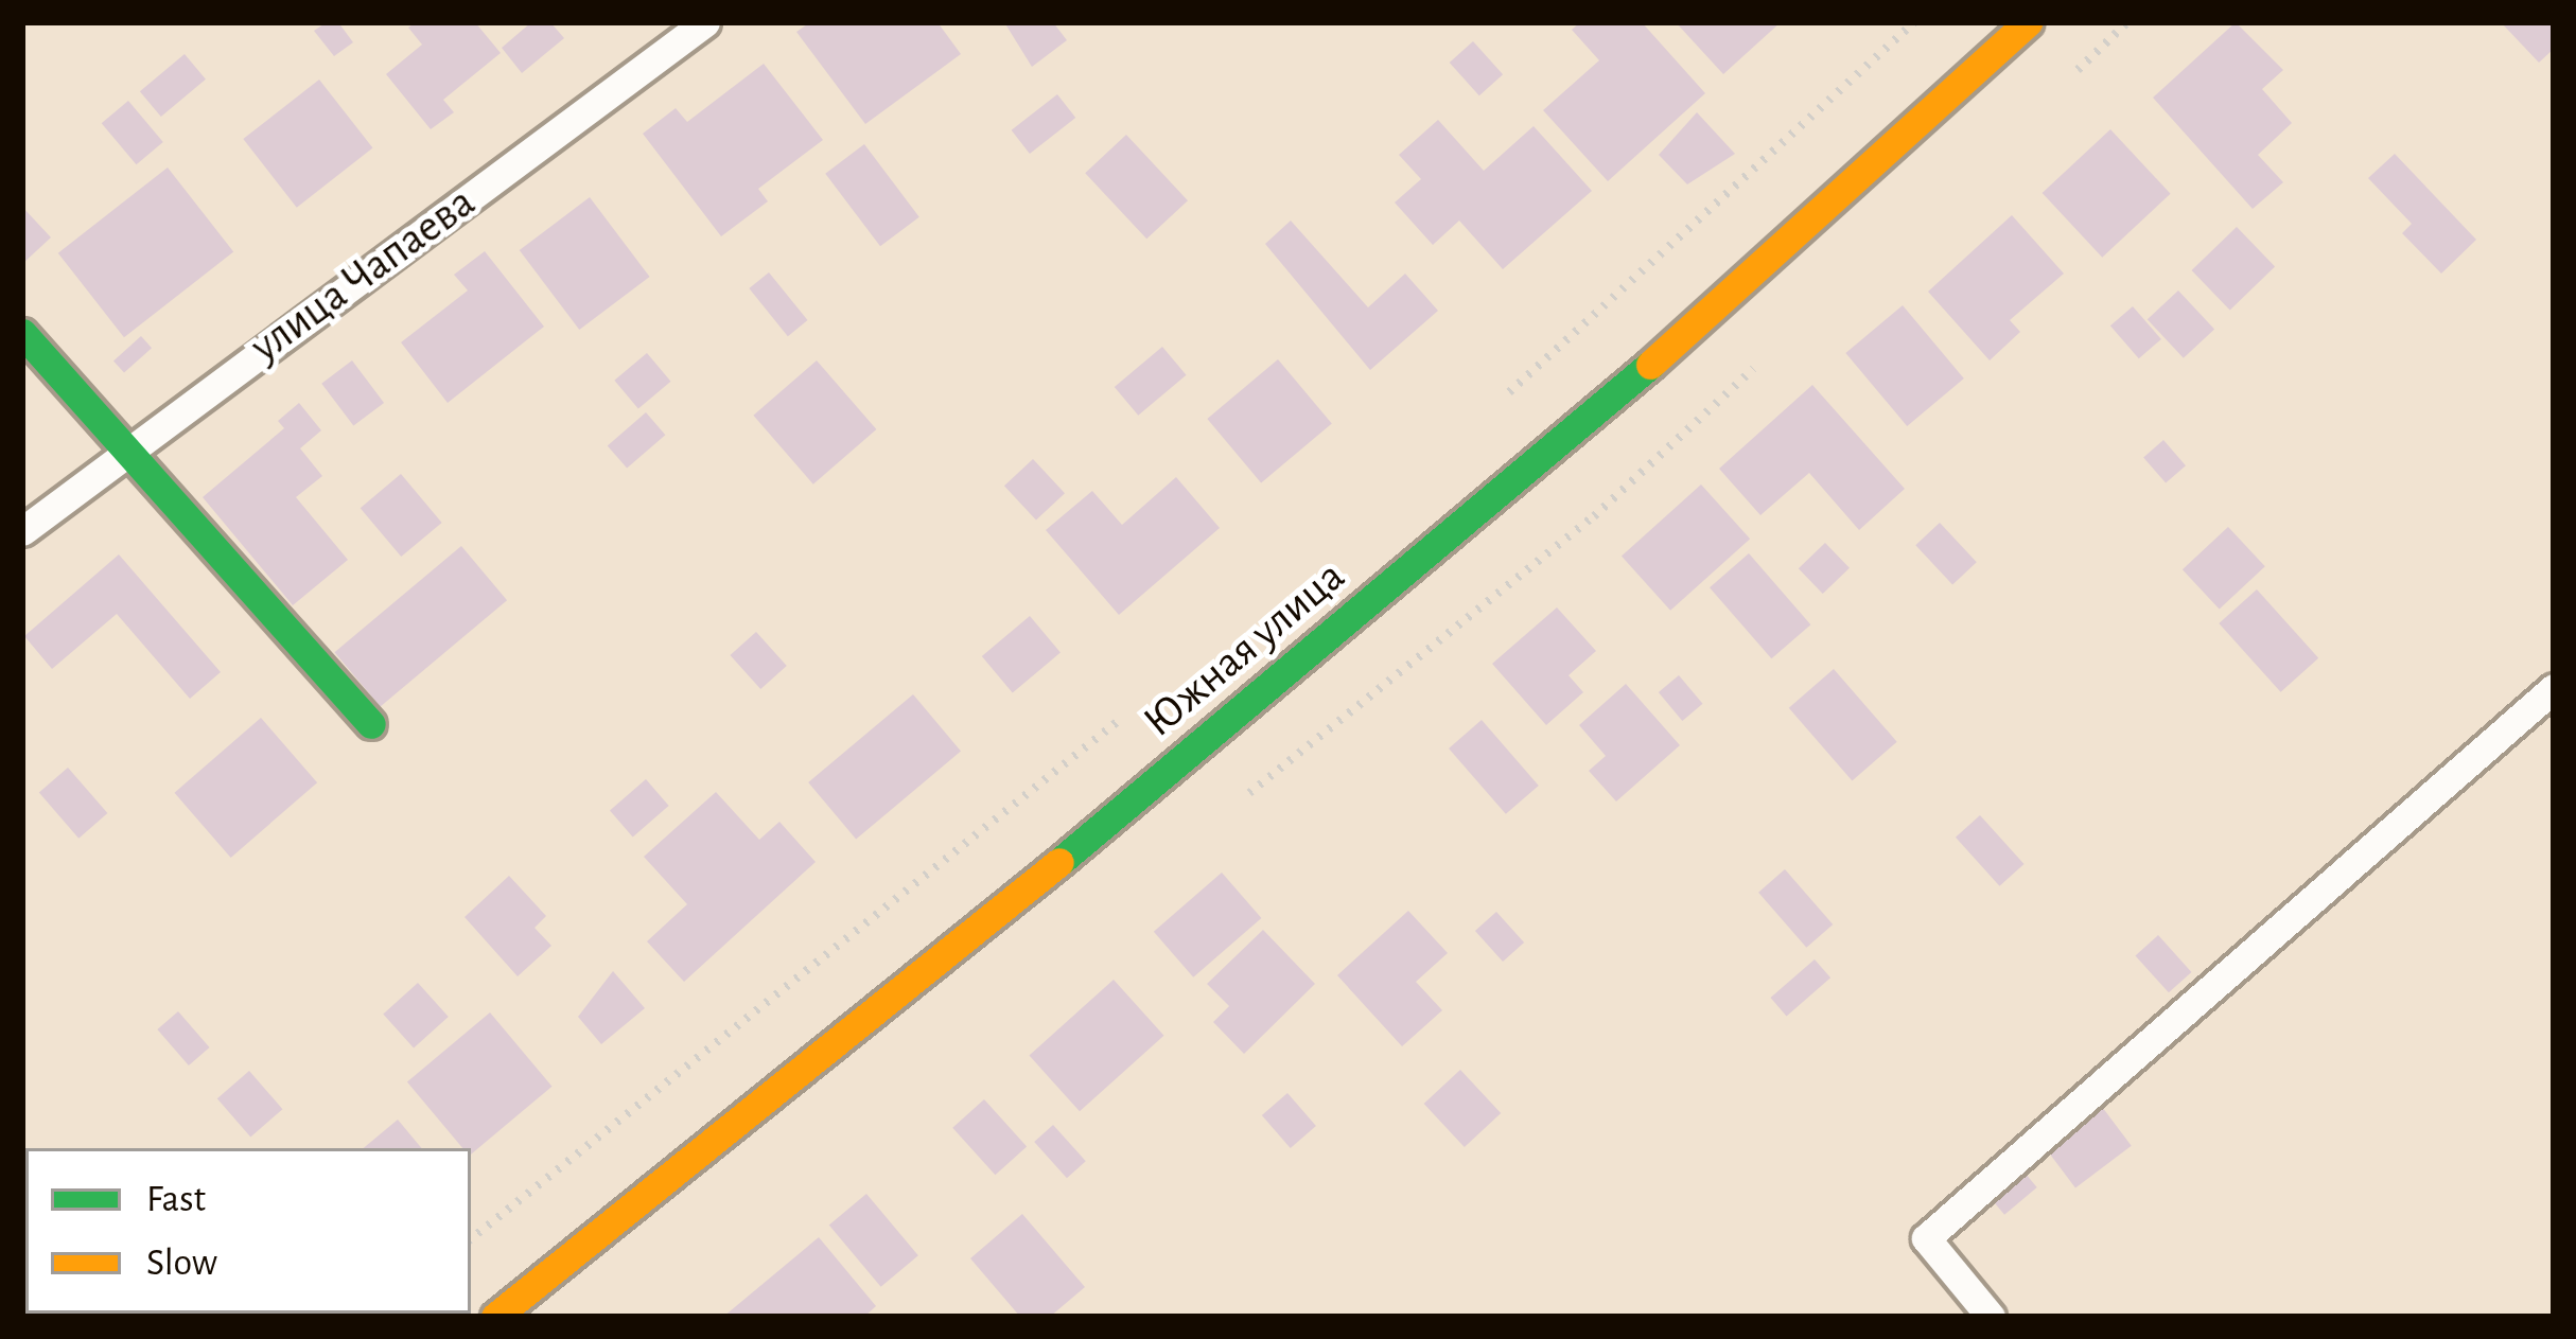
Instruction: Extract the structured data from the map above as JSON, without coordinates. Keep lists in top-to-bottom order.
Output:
{
  "streets": {
    "street": ["Южная улица"],
    "lane": ["улица Чапаева"]
  },
  "legend": ["Fast", "Slow"]
}
